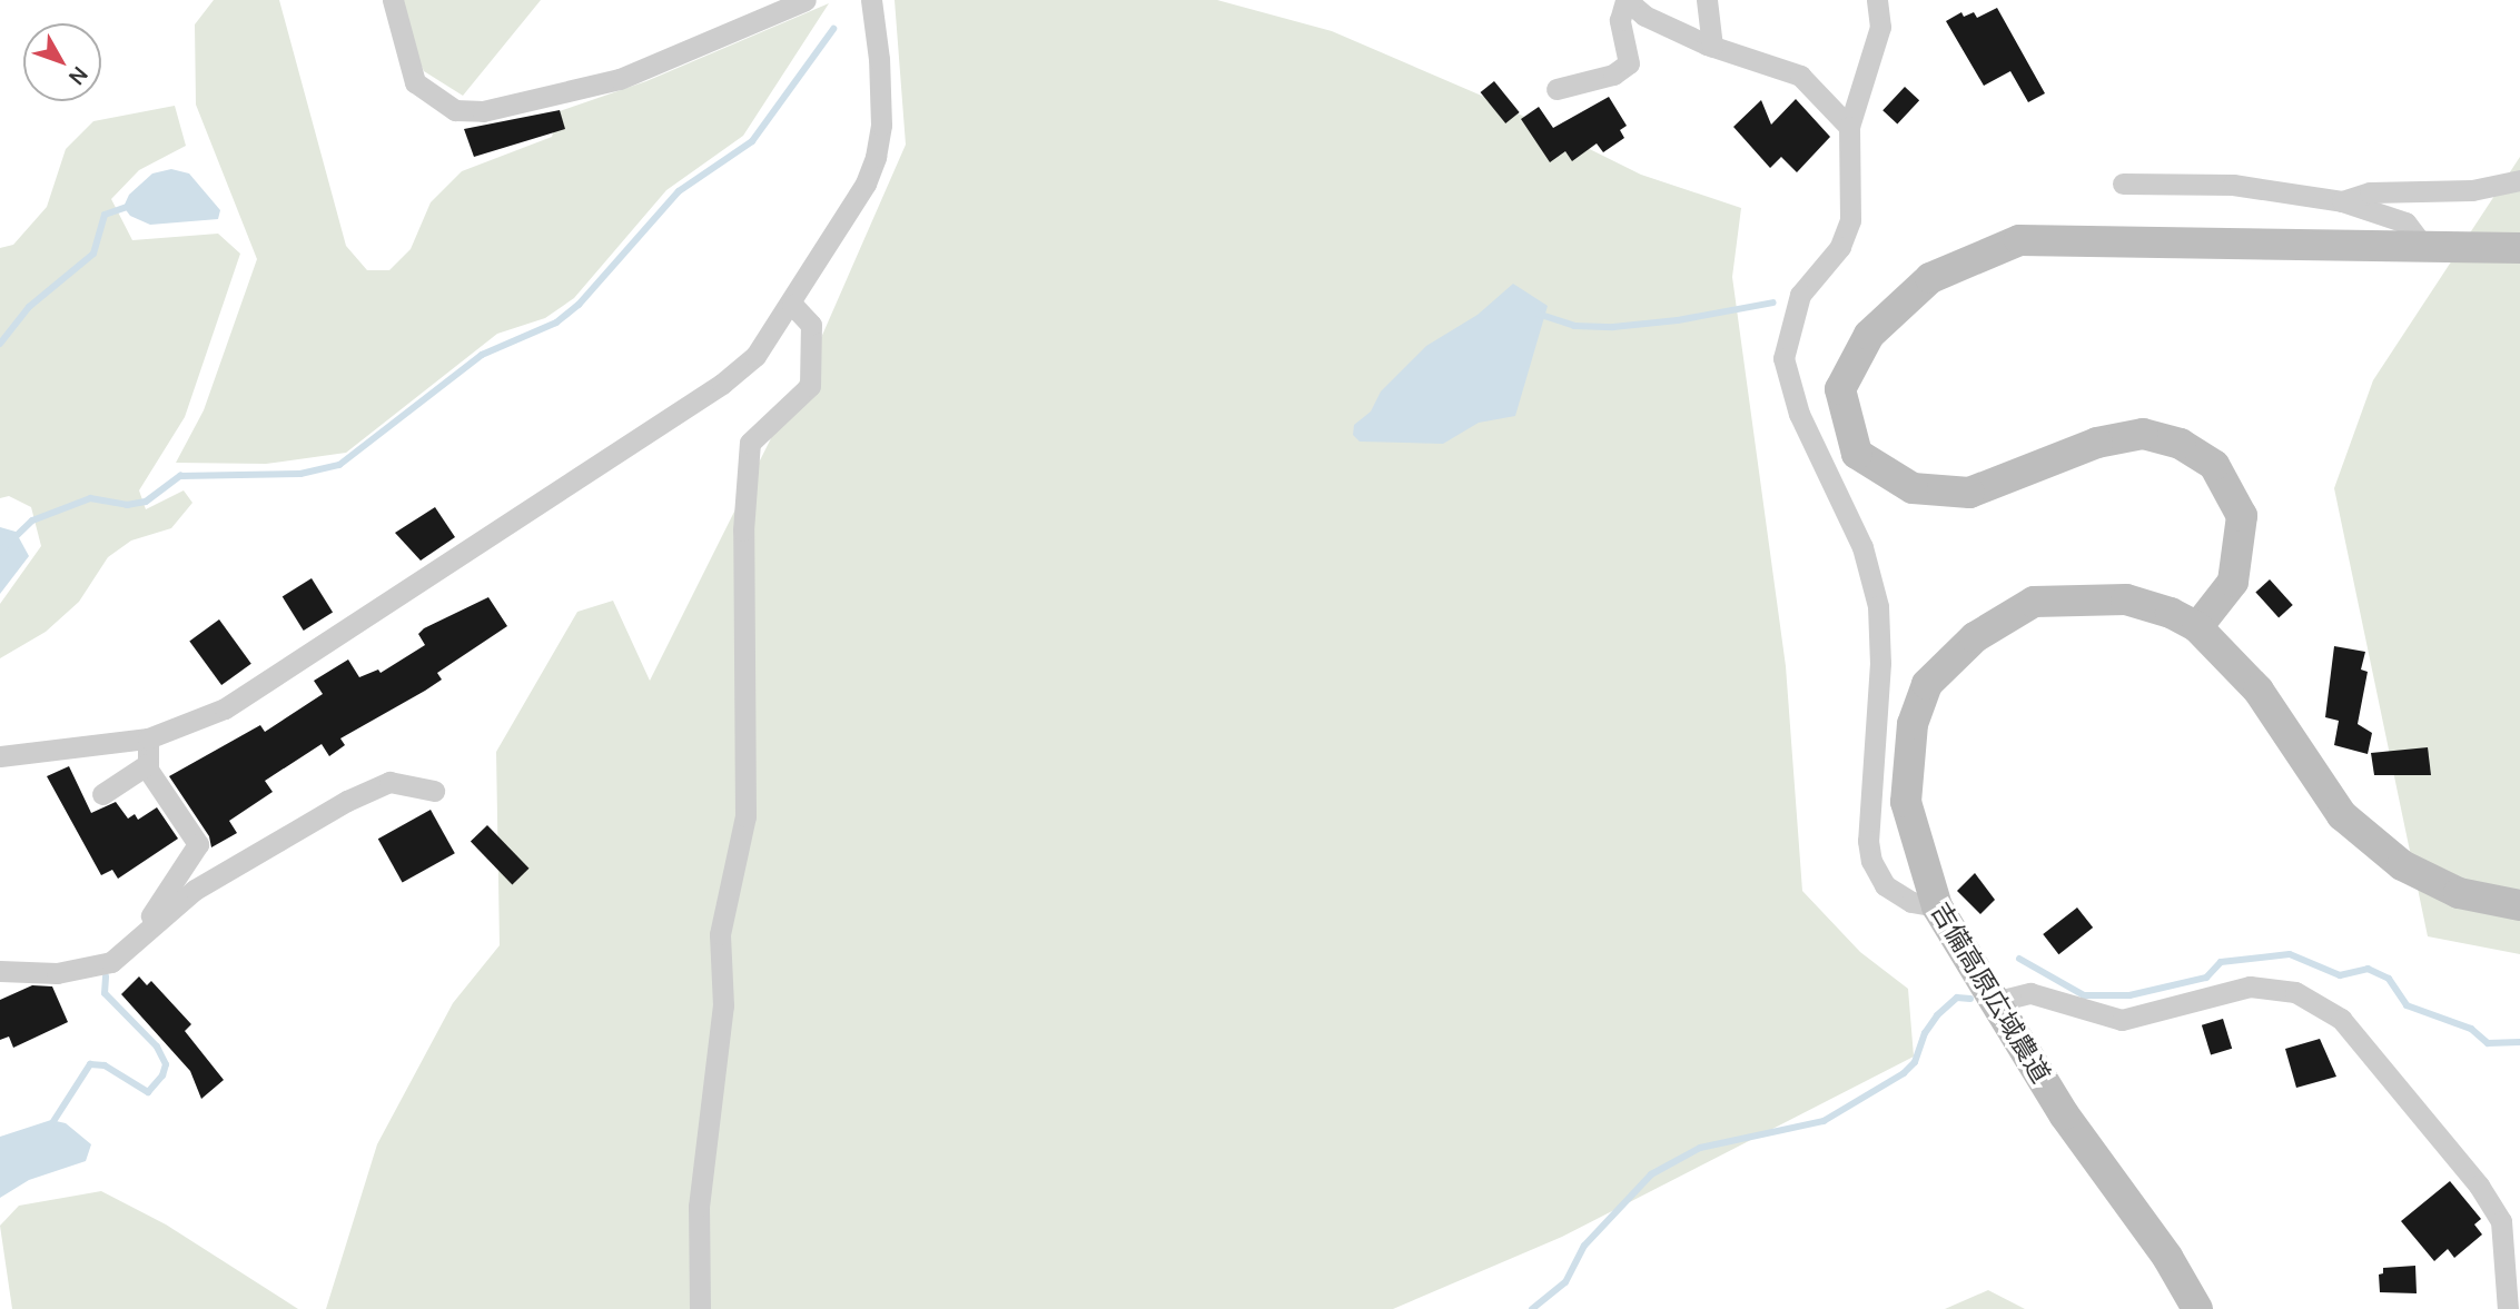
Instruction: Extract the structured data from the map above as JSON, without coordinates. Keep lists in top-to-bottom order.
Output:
{
  "streets": {
    "street": ["吉備高原広域農道"]
  },
  "north": "bottom right"
}
